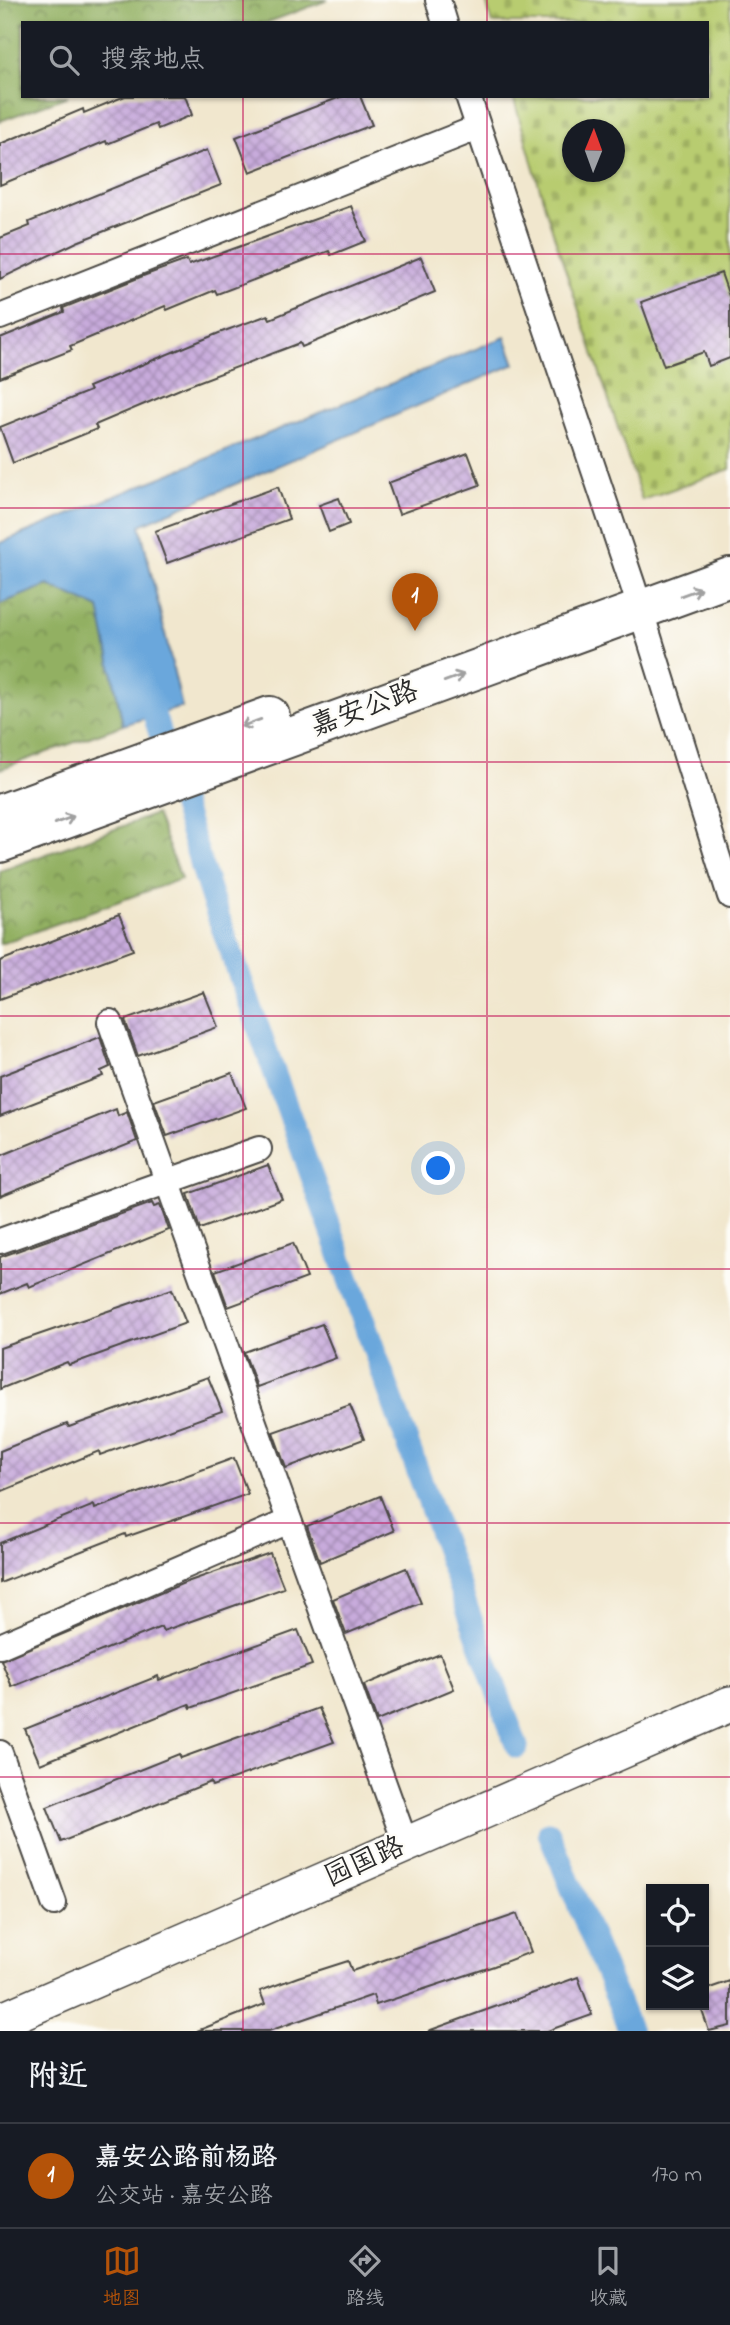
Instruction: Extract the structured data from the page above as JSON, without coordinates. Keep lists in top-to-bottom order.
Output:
{
  "streets": {
    "main road": ["嘉安公路"],
    "street": ["园国路"]
  },
  "north": "top",
  "page": {
    "search": "搜索地点",
    "pins": "1",
    "heading": "附近",
    "list": [
      {
        "mark": "1",
        "name": "嘉安公路前杨路",
        "note": "公交站 · 嘉安公路",
        "value": "170 m"
      }
    ],
    "nav": ["地图", "路线", "收藏"]
  }
}
